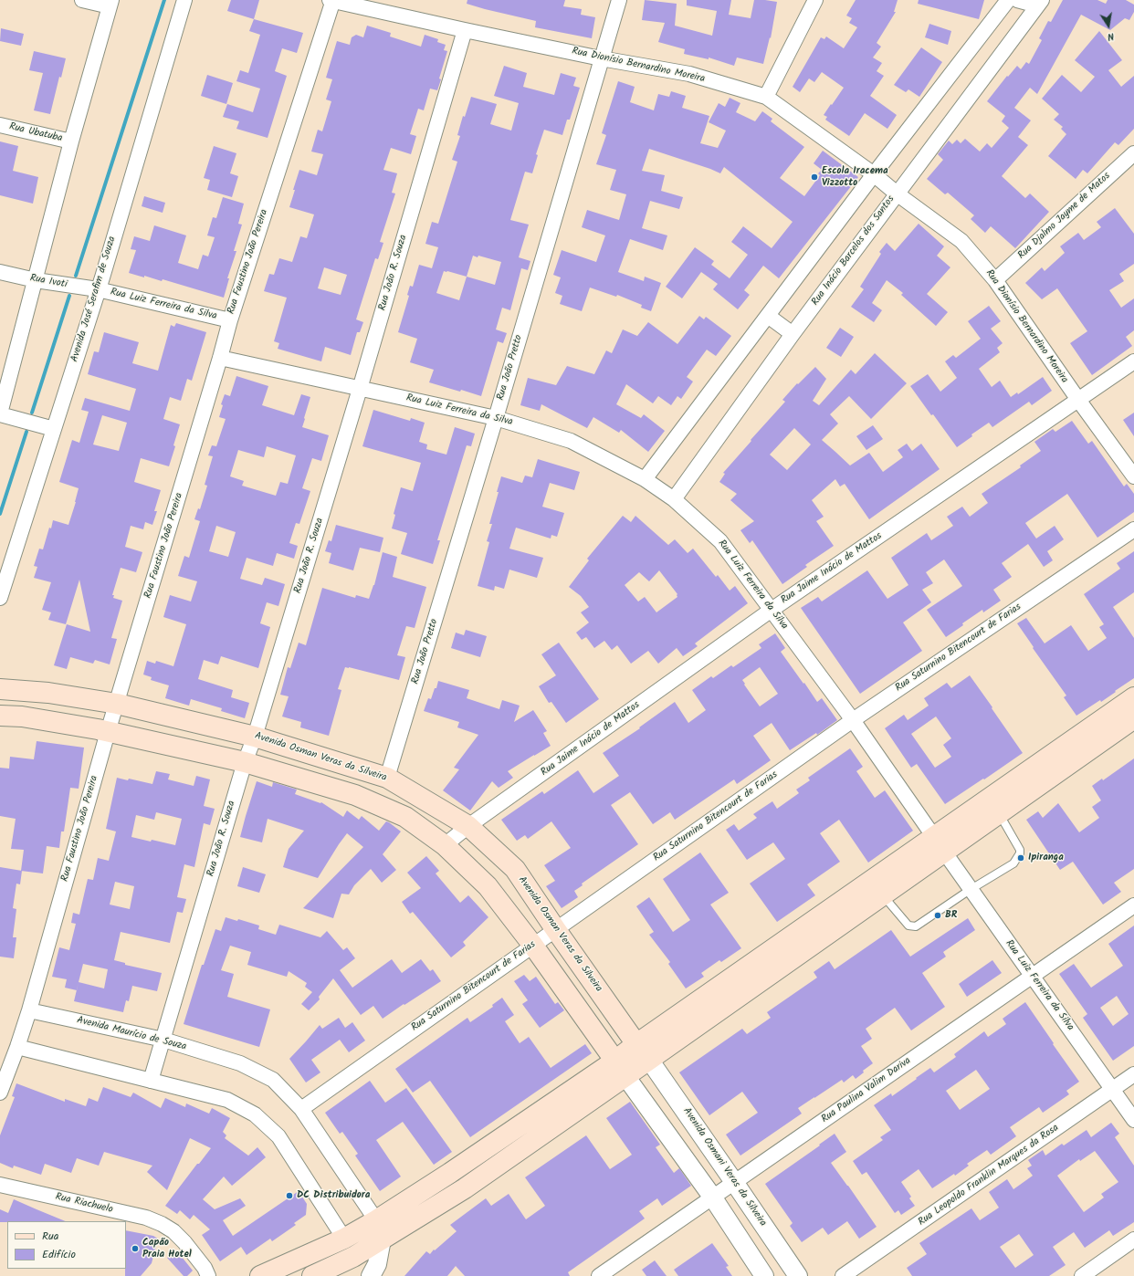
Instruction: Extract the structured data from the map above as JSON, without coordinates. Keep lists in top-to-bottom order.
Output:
{
  "streets": {
    "main road": ["Avenida Osman Veras da Silveira"],
    "street": [
      "Rua Dionísio Bernardino Moreira",
      "Rua Ubatuba",
      "Rua Djalmo Jayme de Matos",
      "Rua Inácio Barcelos dos Santos",
      "Rua Faustino João Pereira",
      "Rua João R. Souza",
      "Rua Ivoti",
      "Avenida José Serafim de Souza",
      "Rua Luiz Ferreira da Silva",
      "Rua João Pretto",
      "Rua Jaime Inácio de Mattos",
      "Rua Saturnino Bitencourt de Farias",
      "Avenida Maurício de Souza",
      "Rua Paulina Valim Dariva",
      "Avenida Osmani Veras da Silveira",
      "Rua Leopoldo Franklin Marques da Rosa",
      "Rua Riachuelo"
    ]
  },
  "crossings": [
    ["Rua Dionísio Bernardino Moreira", "Rua Djalmo Jayme de Matos"],
    ["Rua Dionísio Bernardino Moreira", "Rua Inácio Barcelos dos Santos"],
    ["Rua Dionísio Bernardino Moreira", "Rua Faustino João Pereira"],
    ["Rua Dionísio Bernardino Moreira", "Rua João R. Souza"],
    ["Rua Dionísio Bernardino Moreira", "Rua João Pretto"],
    ["Rua Dionísio Bernardino Moreira", "Rua Jaime Inácio de Mattos"],
    ["Rua Inácio Barcelos dos Santos", "Rua Luiz Ferreira da Silva"],
    ["Rua Faustino João Pereira", "Rua Luiz Ferreira da Silva"],
    ["Rua Faustino João Pereira", "Avenida Osman Veras da Silveira"],
    ["Rua Faustino João Pereira", "Avenida Maurício de Souza"],
    ["Rua João R. Souza", "Rua Luiz Ferreira da Silva"],
    ["Rua João R. Souza", "Avenida Osman Veras da Silveira"],
    ["Rua João R. Souza", "Avenida Maurício de Souza"],
    ["Rua Ivoti", "Avenida José Serafim de Souza"],
    ["Rua Ivoti", "Rua Luiz Ferreira da Silva"],
    ["Avenida José Serafim de Souza", "Rua Luiz Ferreira da Silva"],
    ["Rua Luiz Ferreira da Silva", "Rua João Pretto"],
    ["Rua Luiz Ferreira da Silva", "Rua Jaime Inácio de Mattos"],
    ["Rua Luiz Ferreira da Silva", "Rua Saturnino Bitencourt de Farias"],
    ["Rua Luiz Ferreira da Silva", "Rua Paulina Valim Dariva"],
    ["Rua Luiz Ferreira da Silva", "Rua Leopoldo Franklin Marques da Rosa"],
    ["Rua João Pretto", "Avenida Osman Veras da Silveira"],
    ["Rua Jaime Inácio de Mattos", "Avenida Osman Veras da Silveira"],
    ["Rua Saturnino Bitencourt de Farias", "Avenida Osman Veras da Silveira"],
    ["Rua Saturnino Bitencourt de Farias", "Avenida Maurício de Souza"],
    ["Avenida Osman Veras da Silveira", "Avenida Osmani Veras da Silveira"],
    ["Rua Paulina Valim Dariva", "Avenida Osmani Veras da Silveira"]
  ],
  "places": [
    "Escola Iracema Vizzotto",
    "Ipiranga",
    "BR",
    "DC Distribuidora",
    "Capão Praia Hotel"
  ],
  "legend": ["Rua", "Edifício"],
  "north": "bottom"
}
